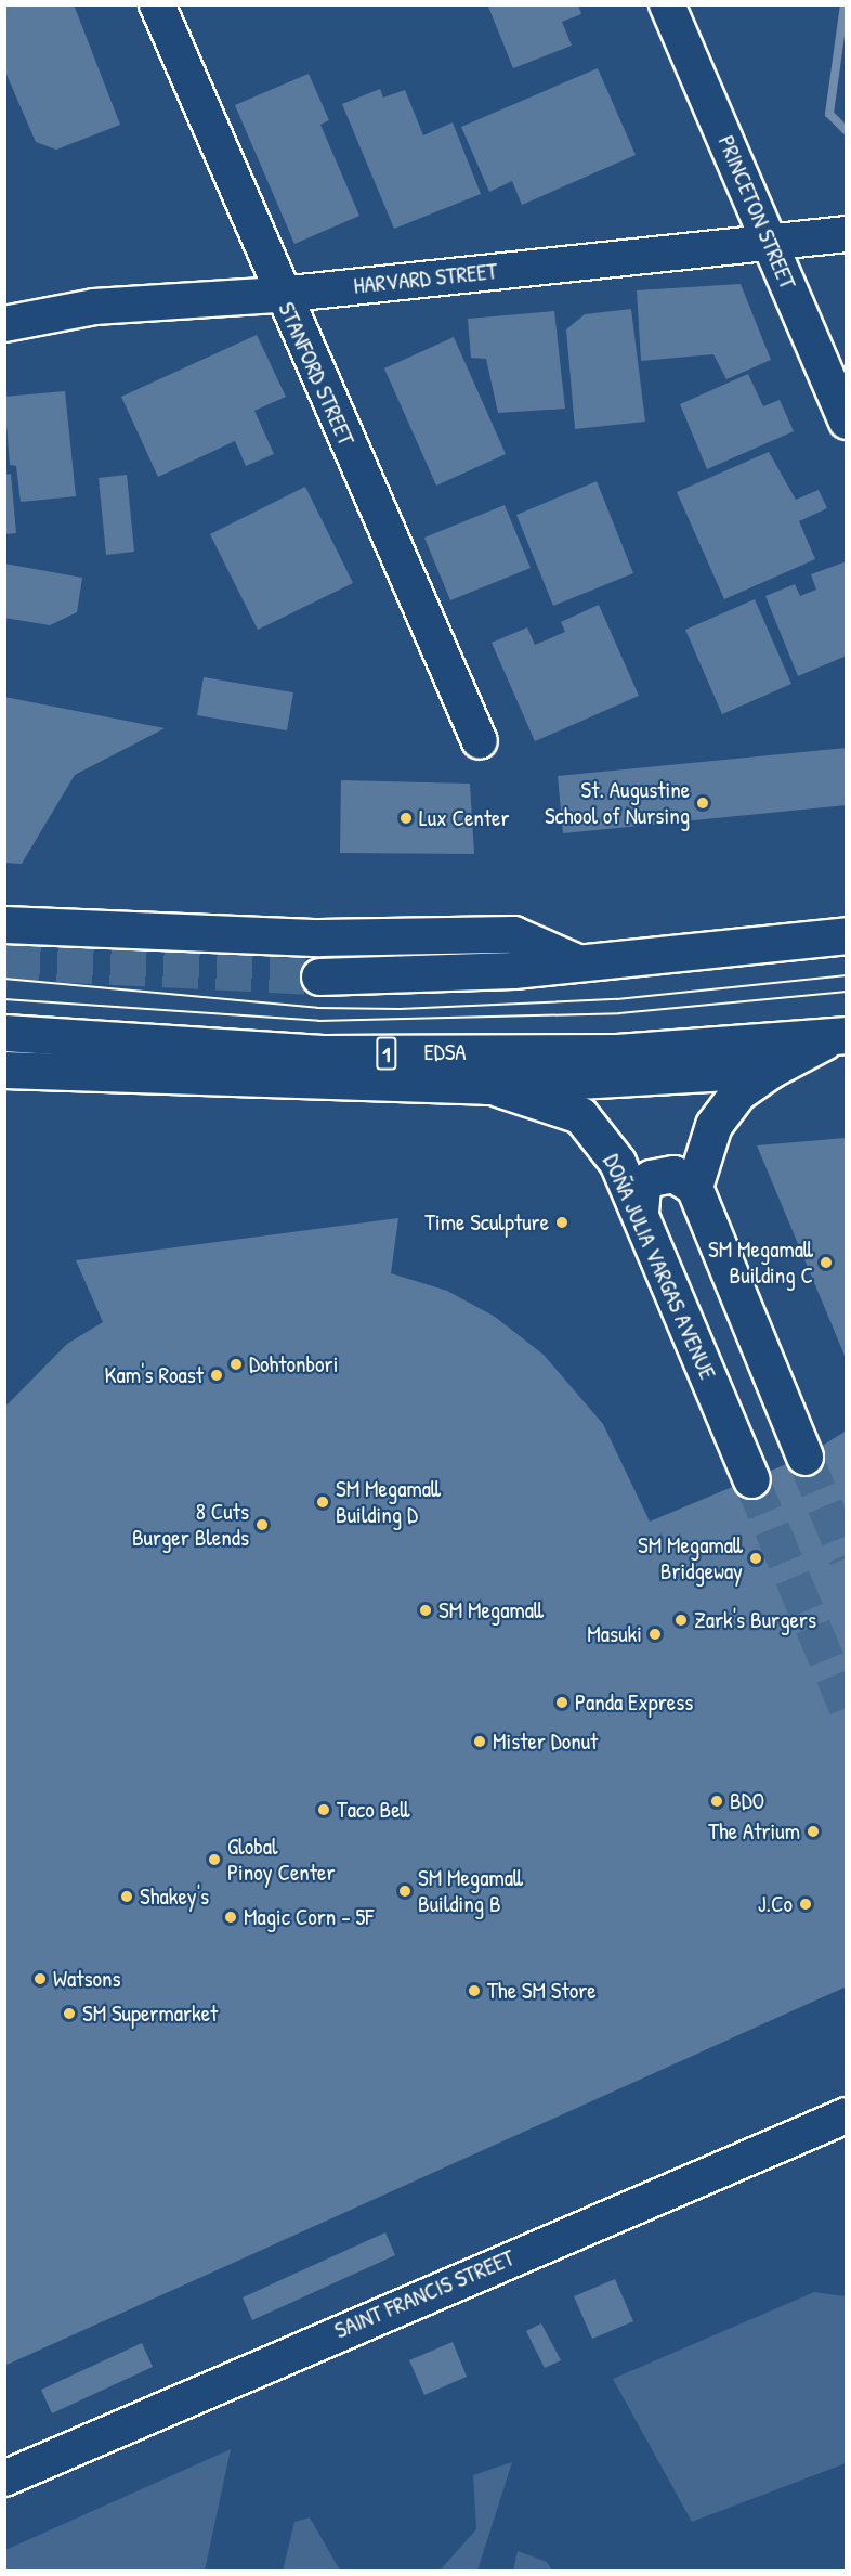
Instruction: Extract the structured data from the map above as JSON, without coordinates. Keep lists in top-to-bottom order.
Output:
{
  "streets": {
    "main road": ["EDSA", "1", "DOÑA JULIA VARGAS AVENUE"],
    "street": [
      "PRINCETON STREET",
      "HARVARD STREET",
      "STANFORD STREET",
      "SAINT FRANCIS STREET"
    ]
  },
  "crossings": [
    ["PRINCETON STREET", "HARVARD STREET"],
    ["HARVARD STREET", "STANFORD STREET"],
    ["EDSA", "1"],
    ["1", "DOÑA JULIA VARGAS AVENUE"]
  ],
  "places": [
    "St. Augustine School of Nursing",
    "Lux Center",
    "Time Sculpture",
    "SM Megamall Building C",
    "Dohtonbori",
    "Kam's Roast",
    "SM Megamall Building D",
    "8 Cuts Burger Blends",
    "SM Megamall Bridgeway",
    "SM Megamall",
    "Zark's Burgers",
    "Masuki",
    "Panda Express",
    "Mister Donut",
    "BDO",
    "Taco Bell",
    "The Atrium",
    "Global Pinoy Center",
    "SM Megamall Building B",
    "Shakey's",
    "J.Co",
    "Magic Corn - 5F",
    "Watsons",
    "The SM Store",
    "SM Supermarket"
  ]
}
